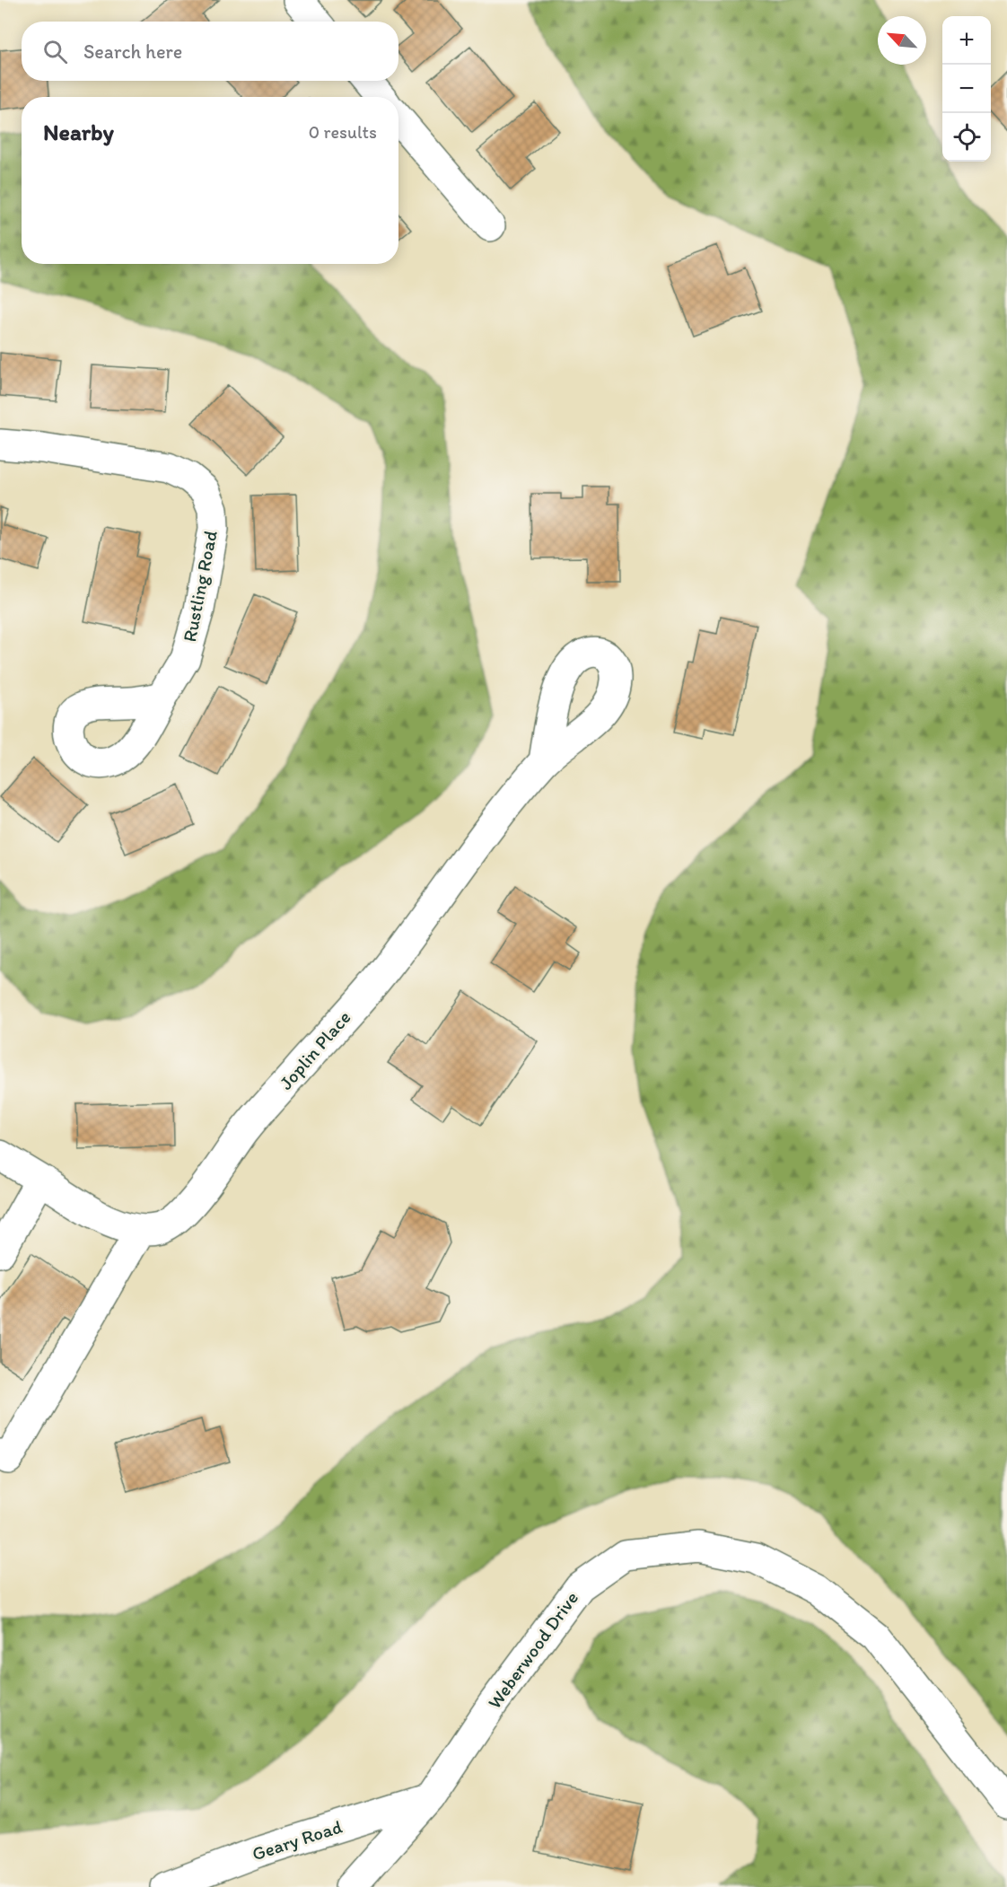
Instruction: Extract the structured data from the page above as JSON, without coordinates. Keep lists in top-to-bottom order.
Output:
{
  "streets": {
    "street": [
      "Rustling Road",
      "Joplin Place",
      "Weberwood Drive",
      "Geary Road"
    ]
  },
  "crossings": [
    ["Weberwood Drive", "Geary Road"]
  ],
  "north": "top left",
  "page": {
    "map_buttons": ["+", "−"],
    "search": "Search here",
    "heading": ["Nearby", "0 results"]
  }
}
